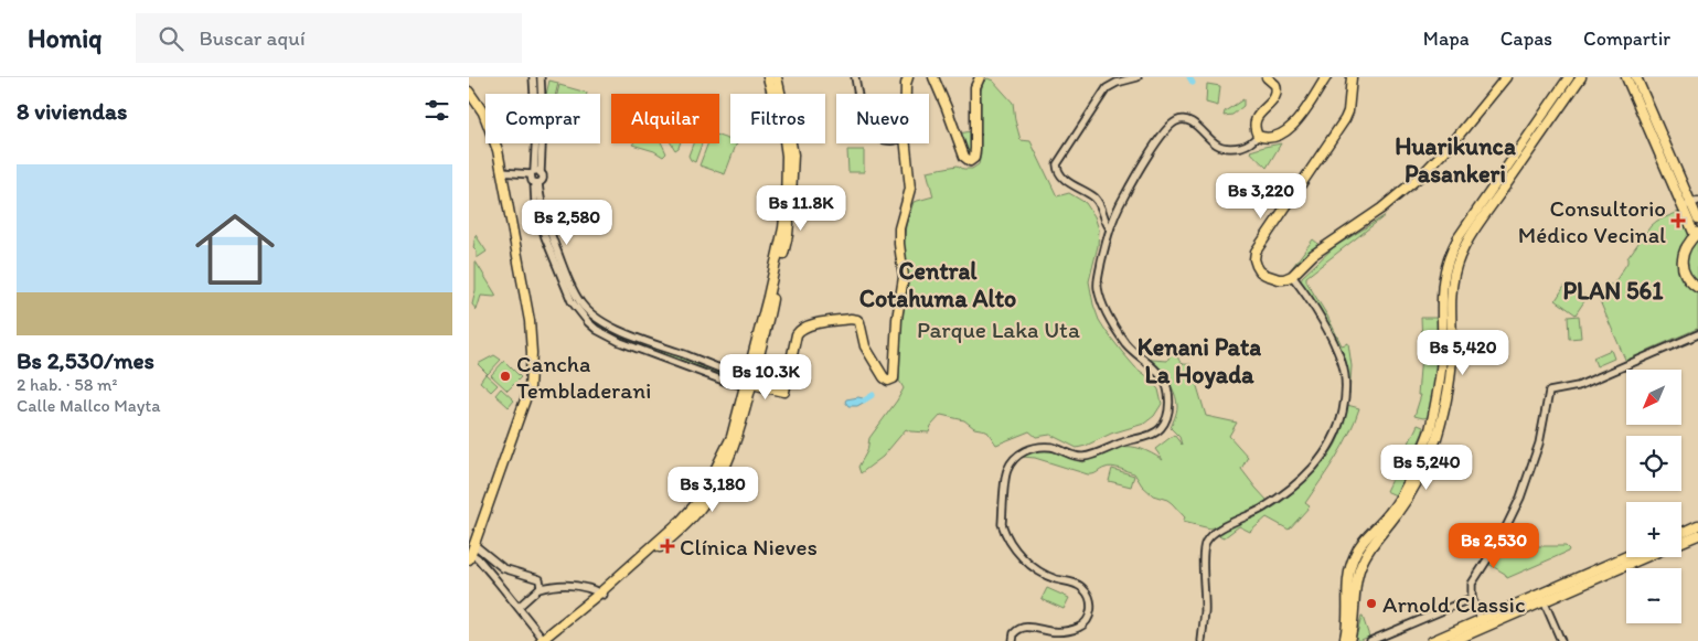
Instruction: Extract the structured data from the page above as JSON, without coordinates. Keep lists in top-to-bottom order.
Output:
{
  "districts": [
    "Huarikunca Pasankeri",
    "Central Cotahuma Alto",
    "PLAN 561",
    "Kenani Pata La Hoyada"
  ],
  "parks": ["Parque Laka Uta"],
  "places": {
    "health": ["Consultorio Médico Vecinal", "Clínica Nieves"],
    "other": ["Cancha Tembladerani", "Arnold Classic"]
  },
  "north": "bottom left",
  "page": {
    "header": "Homiq",
    "search": "Buscar aquí",
    "nav": ["Mapa", "Capas", "Compartir"],
    "heading": "8 viviendas",
    "chip": [
      "Comprar",
      "Alquilar",
      "Filtros",
      "Nuevo"
    ],
    "list": [
      {
        "name": "Bs 2,530/mes",
        "note": "2 hab. · 58 m² · Calle Mallco Mayta"
      }
    ],
    "price": [
      "Bs 3,220",
      "Bs 11.8K",
      "Bs 2,580",
      "Bs 5,420",
      "Bs 10.3K",
      "Bs 5,240",
      "Bs 3,180",
      "Bs 2,530"
    ],
    "map_buttons": ["+", "−"]
  }
}
